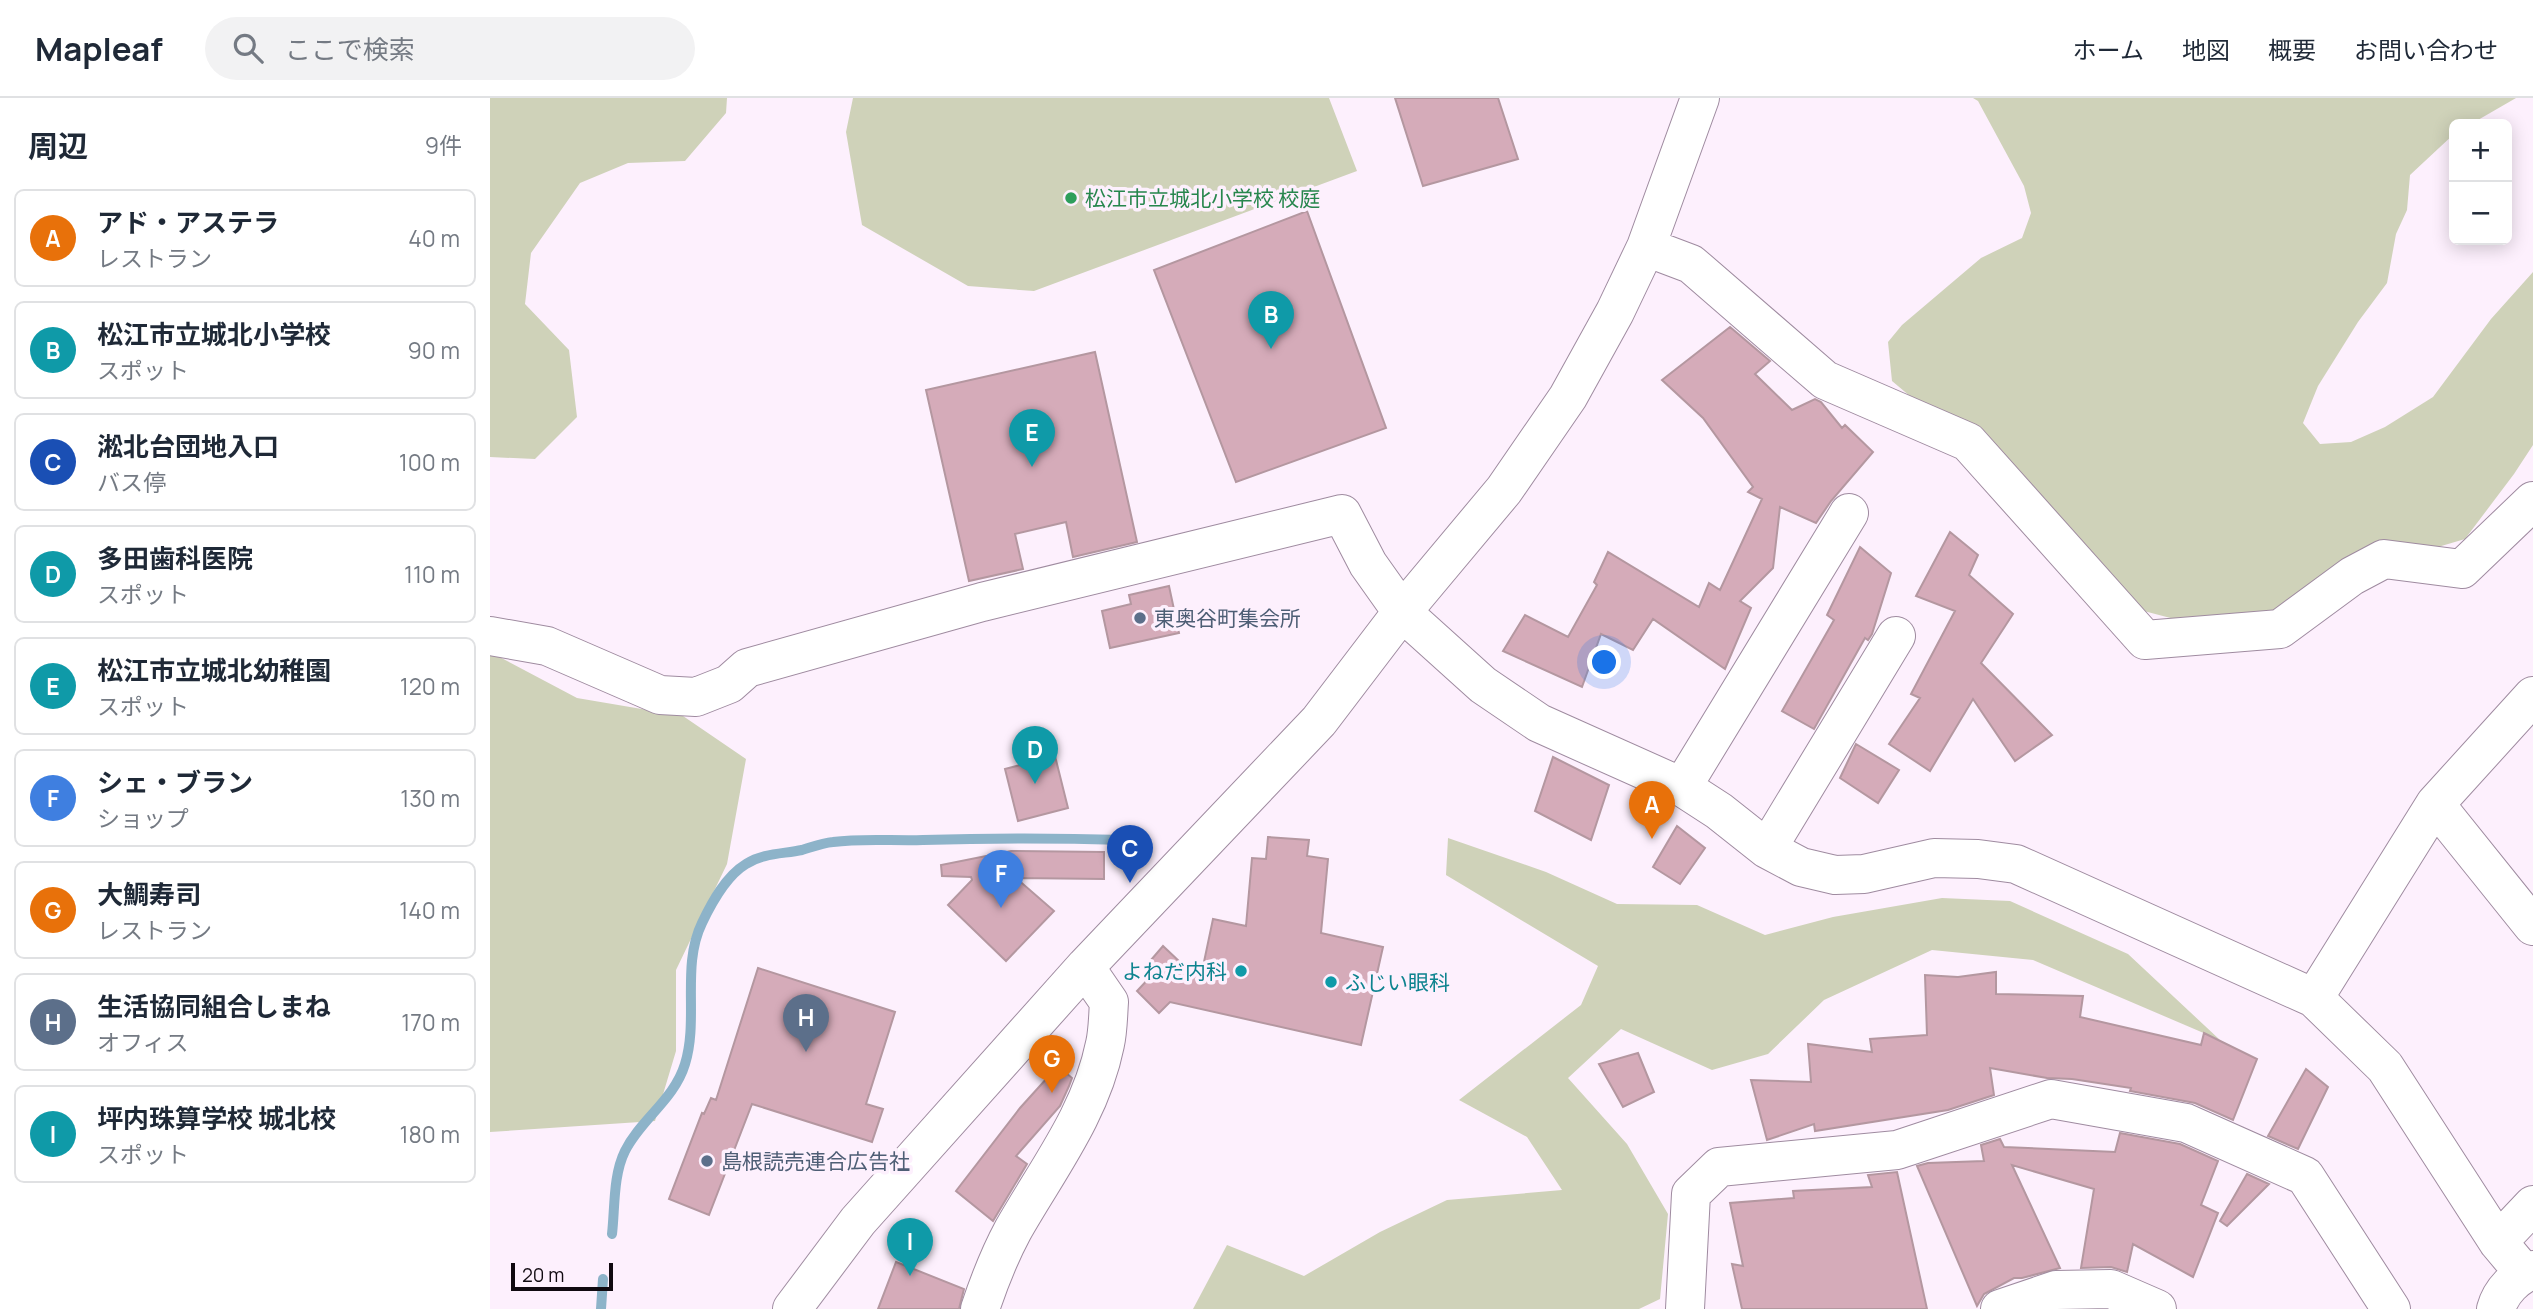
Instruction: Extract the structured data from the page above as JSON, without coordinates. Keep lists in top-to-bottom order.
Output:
{
  "places": [
    "松江市立城北小学校 校庭",
    "東奥谷町集会所",
    "よねだ内科",
    "ふじい眼科",
    "島根読売連合広告社"
  ],
  "scale_bar": "20 m",
  "page": {
    "header": "Mapleaf",
    "search": "ここで検索",
    "nav": [
      "ホーム",
      "地図",
      "概要",
      "お問い合わせ"
    ],
    "heading": ["周辺", "9件"],
    "map_buttons": ["+", "−"],
    "list": [
      {
        "mark": "A",
        "name": "アド・アステラ",
        "note": "レストラン",
        "value": "40 m"
      },
      {
        "mark": "B",
        "name": "松江市立城北小学校",
        "note": "スポット",
        "value": "90 m"
      },
      {
        "mark": "C",
        "name": "淞北台団地入口",
        "note": "バス停",
        "value": "100 m"
      },
      {
        "mark": "D",
        "name": "多田歯科医院",
        "note": "スポット",
        "value": "110 m"
      },
      {
        "mark": "E",
        "name": "松江市立城北幼稚園",
        "note": "スポット",
        "value": "120 m"
      },
      {
        "mark": "F",
        "name": "シェ・ブラン",
        "note": "ショップ",
        "value": "130 m"
      },
      {
        "mark": "G",
        "name": "大鯛寿司",
        "note": "レストラン",
        "value": "140 m"
      },
      {
        "mark": "H",
        "name": "生活協同組合しまね",
        "note": "オフィス",
        "value": "170 m"
      },
      {
        "mark": "I",
        "name": "坪内珠算学校 城北校",
        "note": "スポット",
        "value": "180 m"
      }
    ],
    "pins": [
      "B",
      "E",
      "D",
      "A",
      "C",
      "F",
      "H",
      "G",
      "I"
    ],
    "scale": "20 m"
  }
}
